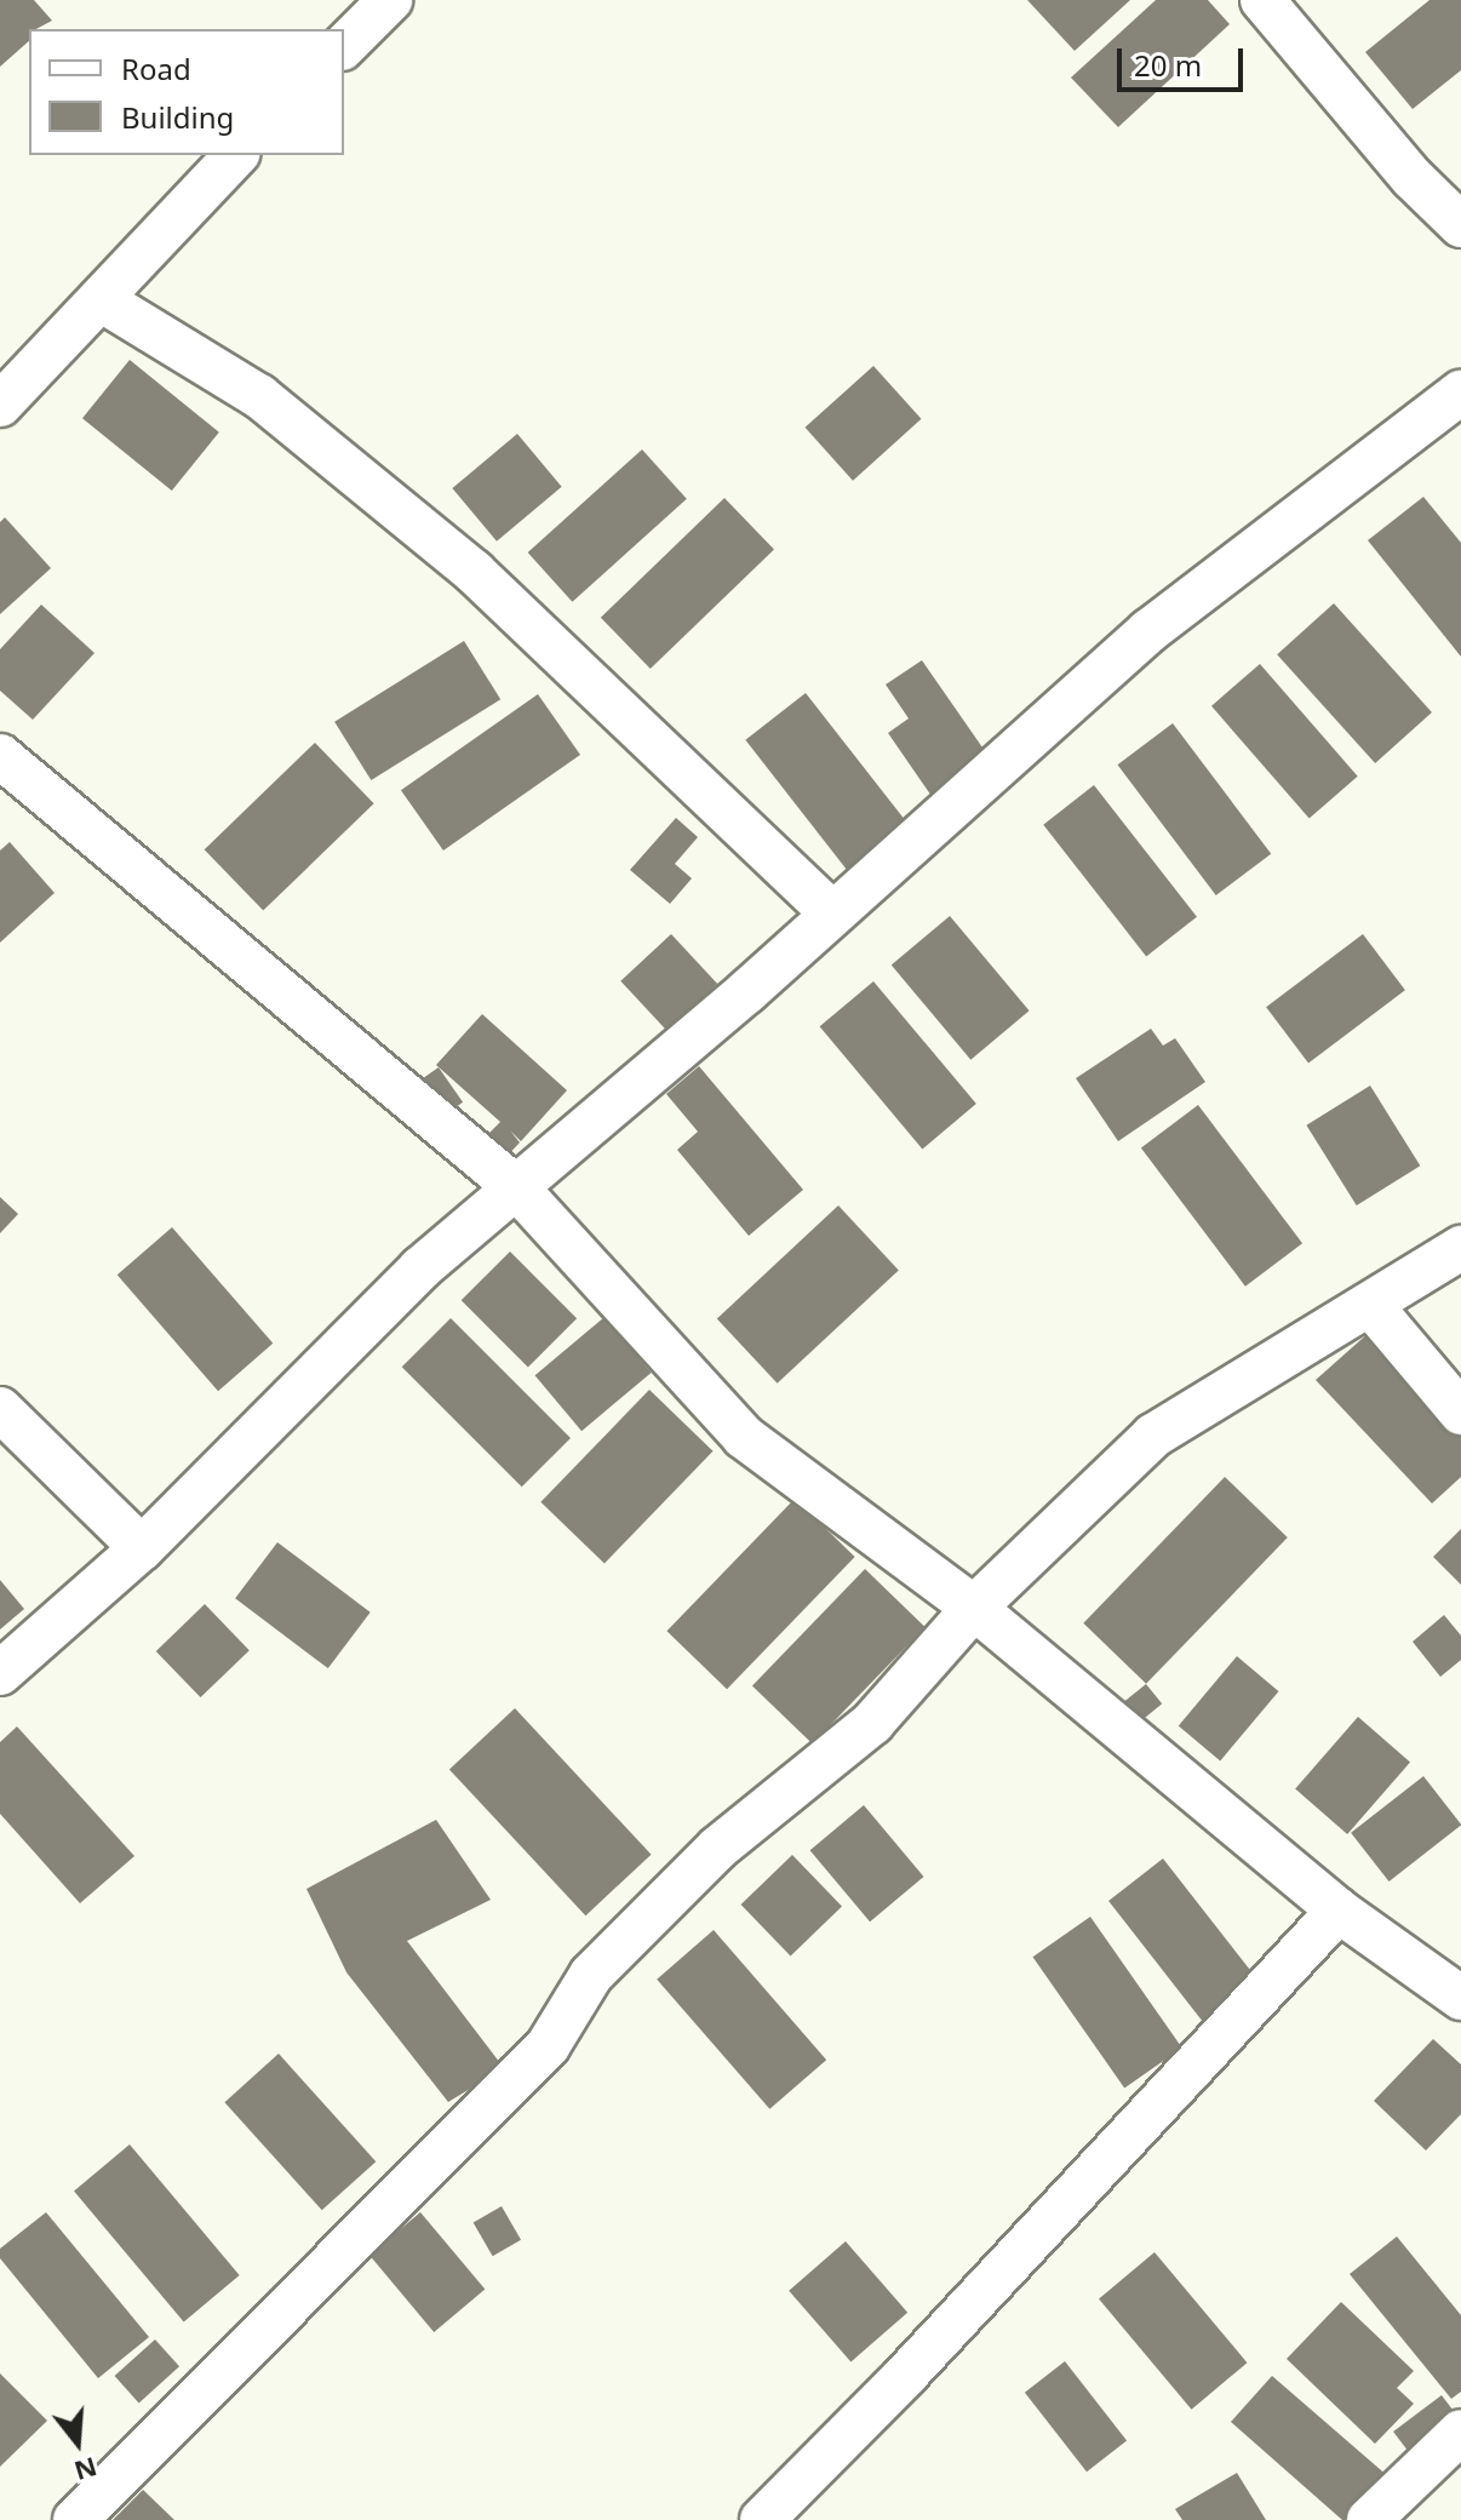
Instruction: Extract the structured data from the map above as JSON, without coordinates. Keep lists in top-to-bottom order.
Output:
{
  "legend": ["Road", "Building"],
  "scale_bar": "20 m",
  "north": "bottom"
}
